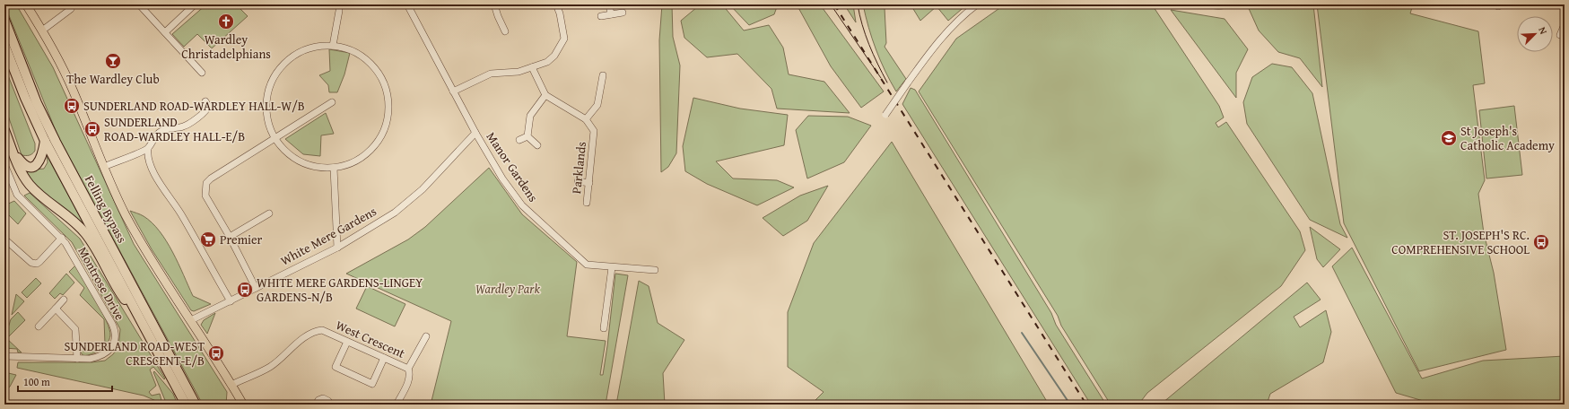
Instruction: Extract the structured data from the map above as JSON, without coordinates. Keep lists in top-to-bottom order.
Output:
{
  "streets": {
    "highway": ["Felling Bypass"],
    "street": [
      "Manor Gardens",
      "Parklands",
      "White Mere Gardens",
      "Montrose Drive",
      "West Crescent"
    ]
  },
  "crossings": [
    ["Manor Gardens", "White Mere Gardens"]
  ],
  "parks": ["Wardley Park"],
  "places": {
    "church": ["Wardley Christadelphians"],
    "bar": ["The Wardley Club"],
    "bus stop": [
      "SUNDERLAND ROAD-WARDLEY HALL-W/B",
      "SUNDERLAND ROAD-WARDLEY HALL-E/B",
      "ST. JOSEPH'S RC. COMPREHENSIVE SCHOOL",
      "WHITE MERE GARDENS-LINGEY GARDENS-N/B",
      "SUNDERLAND ROAD-WEST CRESCENT-E/B"
    ],
    "school or university": ["St Joseph's Catholic Academy"],
    "supermarket": ["Premier"]
  },
  "scale_bar": "100 m",
  "north": "top right"
}
